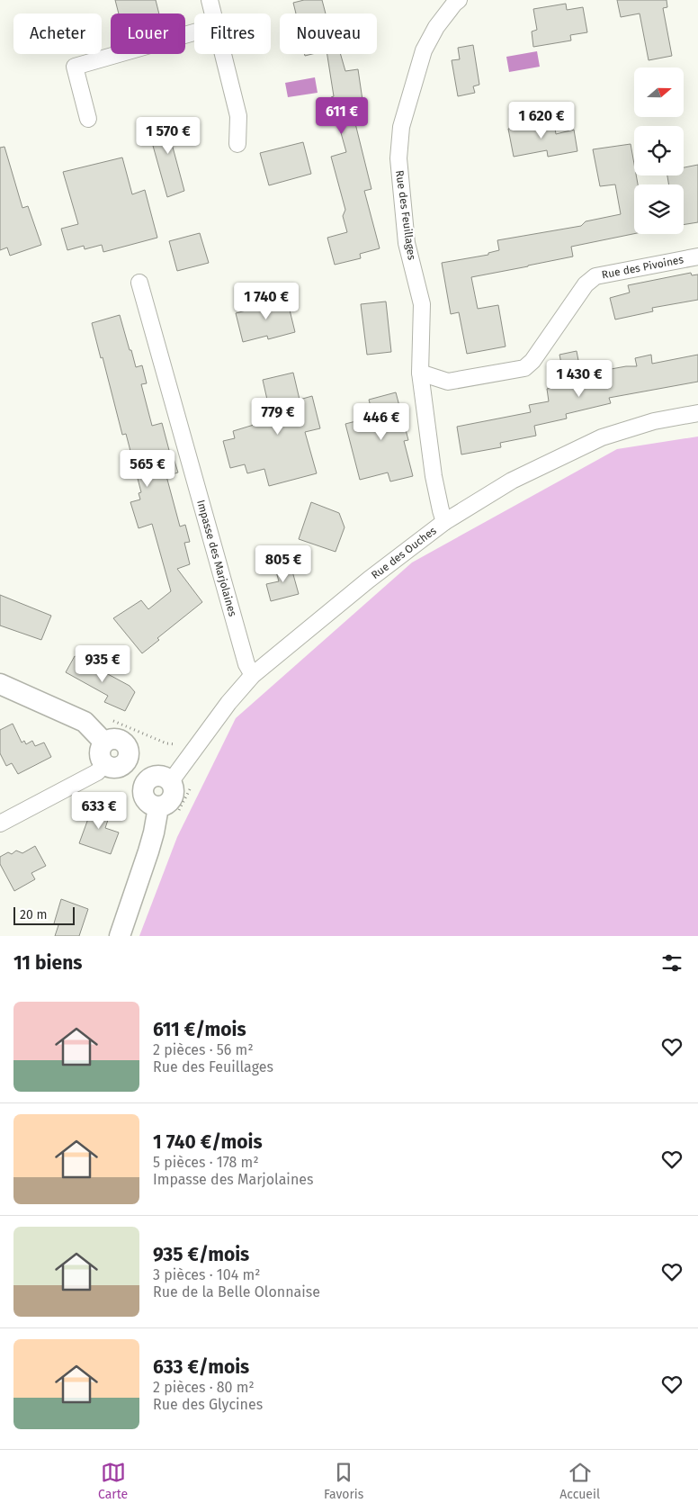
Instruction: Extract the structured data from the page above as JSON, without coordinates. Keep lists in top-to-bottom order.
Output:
{
  "streets": {
    "street": [
      "Rue des Feuillages",
      "Rue des Pivoines",
      "Rue des Ouches",
      "Impasse des Marjolaines"
    ]
  },
  "crossings": [
    ["Rue des Feuillages", "Rue des Pivoines"],
    ["Rue des Feuillages", "Rue des Ouches"],
    ["Rue des Ouches", "Impasse des Marjolaines"]
  ],
  "scale_bar": "20 m",
  "north": "right",
  "page": {
    "chip": [
      "Acheter",
      "Louer",
      "Filtres",
      "Nouveau"
    ],
    "price": [
      "611 €",
      "1 620 €",
      "1 570 €",
      "1 740 €",
      "1 430 €",
      "779 €",
      "446 €",
      "565 €",
      "805 €",
      "935 €",
      "633 €"
    ],
    "scale": "20 m",
    "heading": "11 biens",
    "list": [
      {
        "name": "611 €/mois",
        "note": "2 pièces · 56 m² · Rue des Feuillages"
      },
      {
        "name": "1 740 €/mois",
        "note": "5 pièces · 178 m² · Impasse des Marjolaines"
      },
      {
        "name": "935 €/mois",
        "note": "3 pièces · 104 m² · Rue de la Belle Olonnaise"
      },
      {
        "name": "633 €/mois",
        "note": "2 pièces · 80 m² · Rue des Glycines"
      }
    ],
    "tabs": ["Carte", "Favoris", "Accueil"]
  }
}
